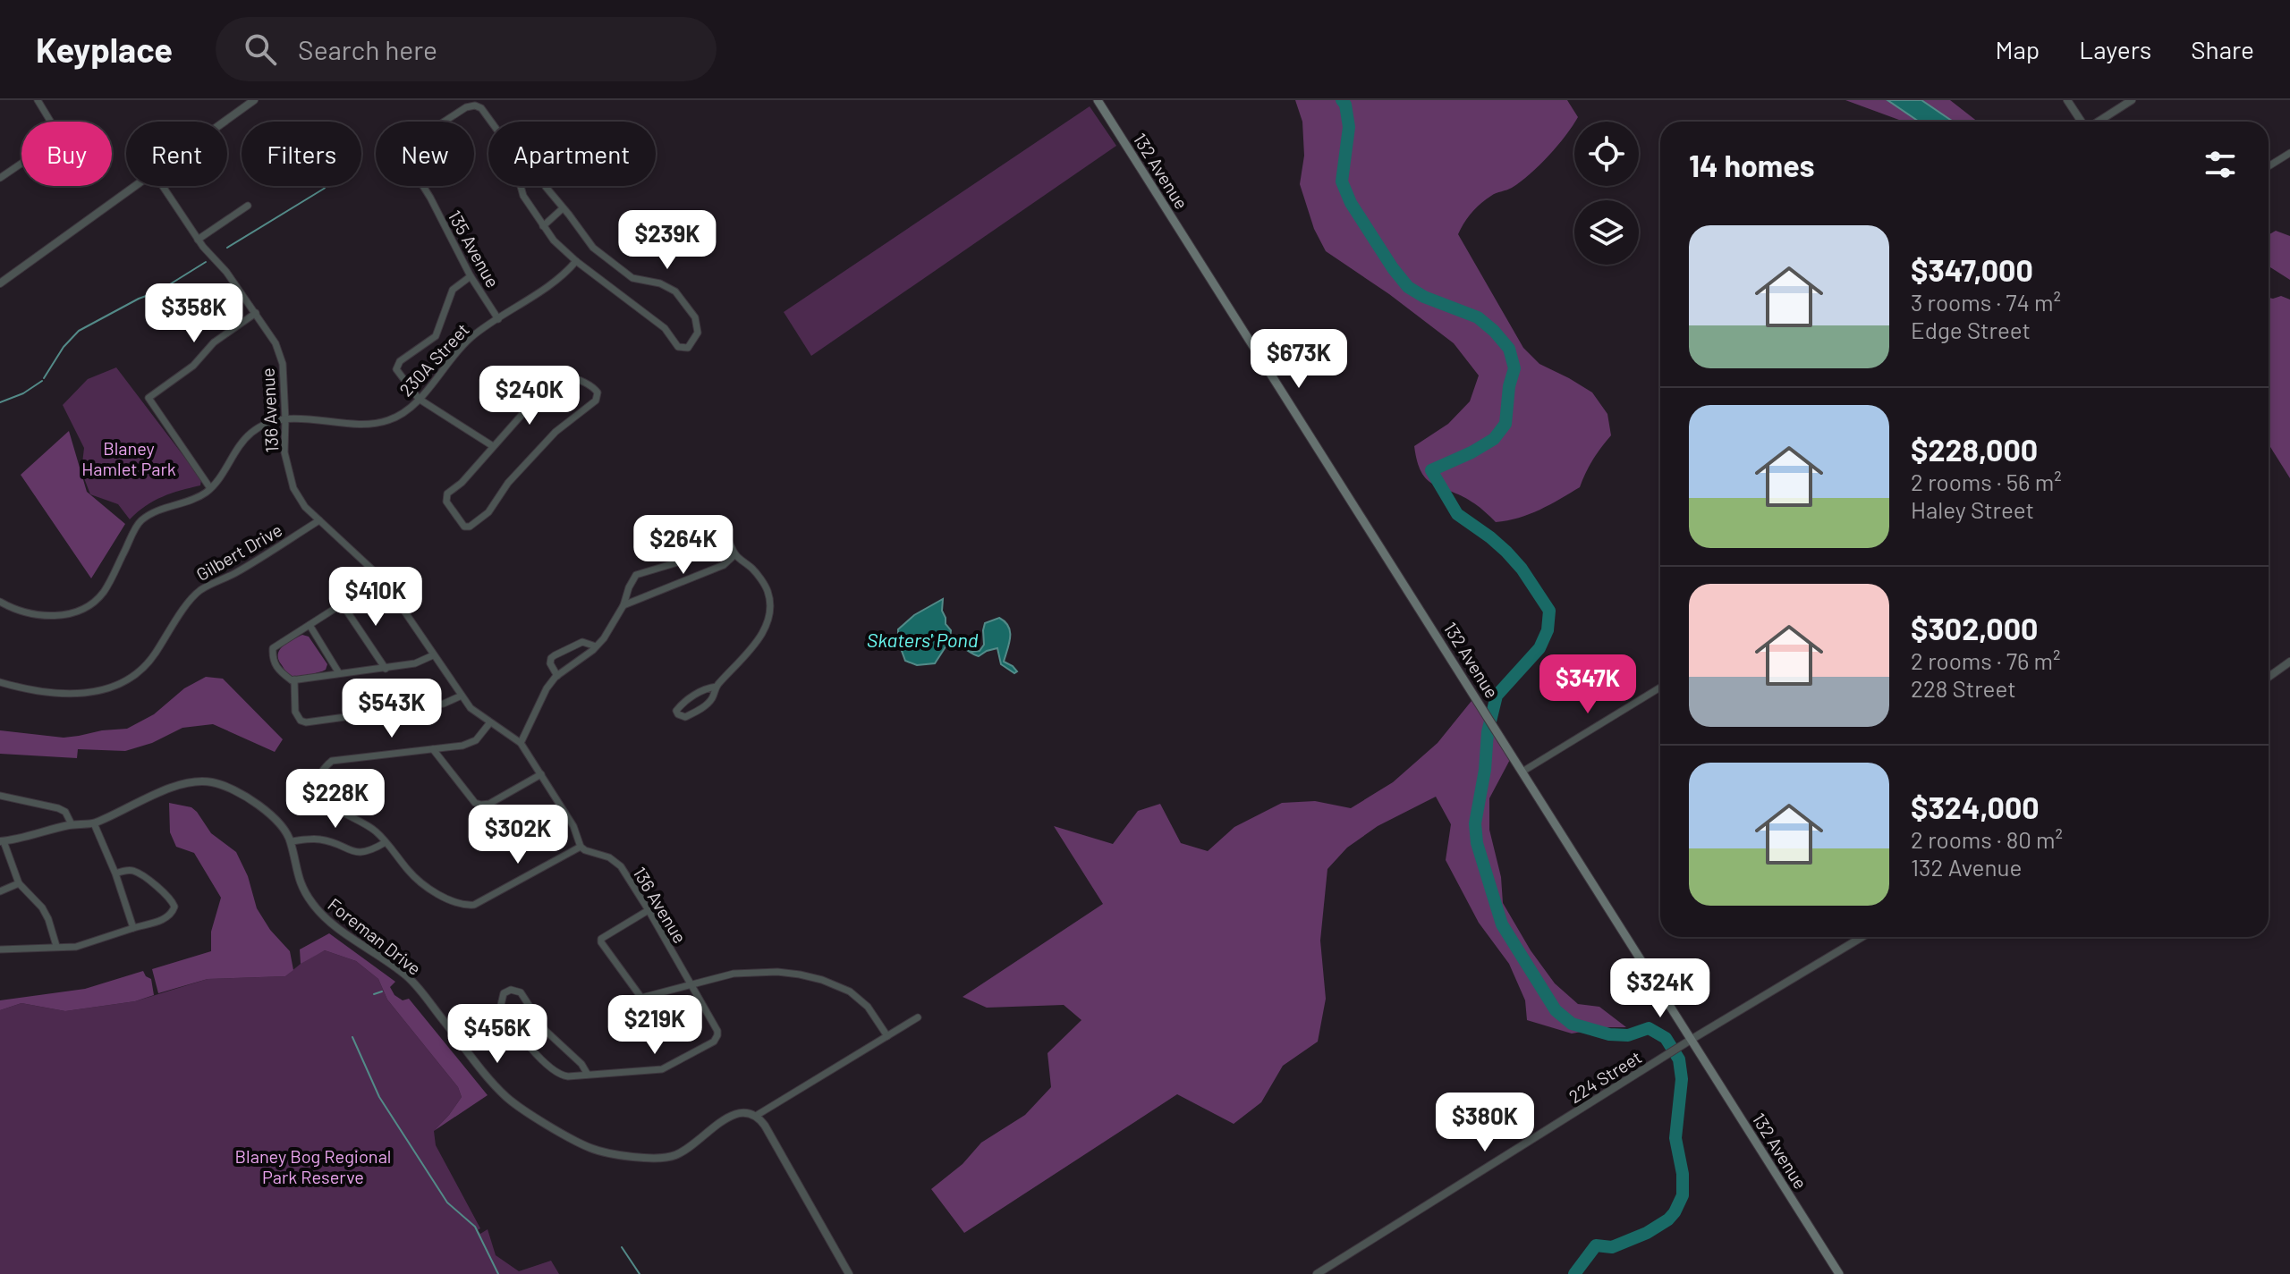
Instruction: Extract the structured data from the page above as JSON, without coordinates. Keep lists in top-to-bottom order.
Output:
{
  "streets": {
    "main road": ["132 Avenue"],
    "street": [
      "135 Avenue",
      "230A Street",
      "136 Avenue",
      "Gilbert Drive",
      "Foreman Drive",
      "224 Street"
    ]
  },
  "crossings": [
    ["132 Avenue", "224 Street"],
    ["135 Avenue", "230A Street"],
    ["230A Street", "136 Avenue"],
    ["136 Avenue", "Gilbert Drive"]
  ],
  "water": ["Skaters' Pond"],
  "parks": ["Blaney Hamlet Park", "Blaney Bog Regional Park Reserve"],
  "page": {
    "header": "Keyplace",
    "search": "Search here",
    "nav": ["Map", "Layers", "Share"],
    "chip": [
      "Buy",
      "Rent",
      "Filters",
      "New",
      "Apartment"
    ],
    "heading": "14 homes",
    "list": [
      {
        "name": "$347,000",
        "note": "3 rooms · 74 m² · Edge Street"
      },
      {
        "name": "$228,000",
        "note": "2 rooms · 56 m² · Haley Street"
      },
      {
        "name": "$302,000",
        "note": "2 rooms · 76 m² · 228 Street"
      },
      {
        "name": "$324,000",
        "note": "2 rooms · 80 m² · 132 Avenue"
      }
    ],
    "price": [
      "$239K",
      "$358K",
      "$673K",
      "$240K",
      "$264K",
      "$410K",
      "$347K",
      "$543K",
      "$228K",
      "$302K",
      "$324K",
      "$219K",
      "$456K",
      "$380K"
    ]
  }
}
